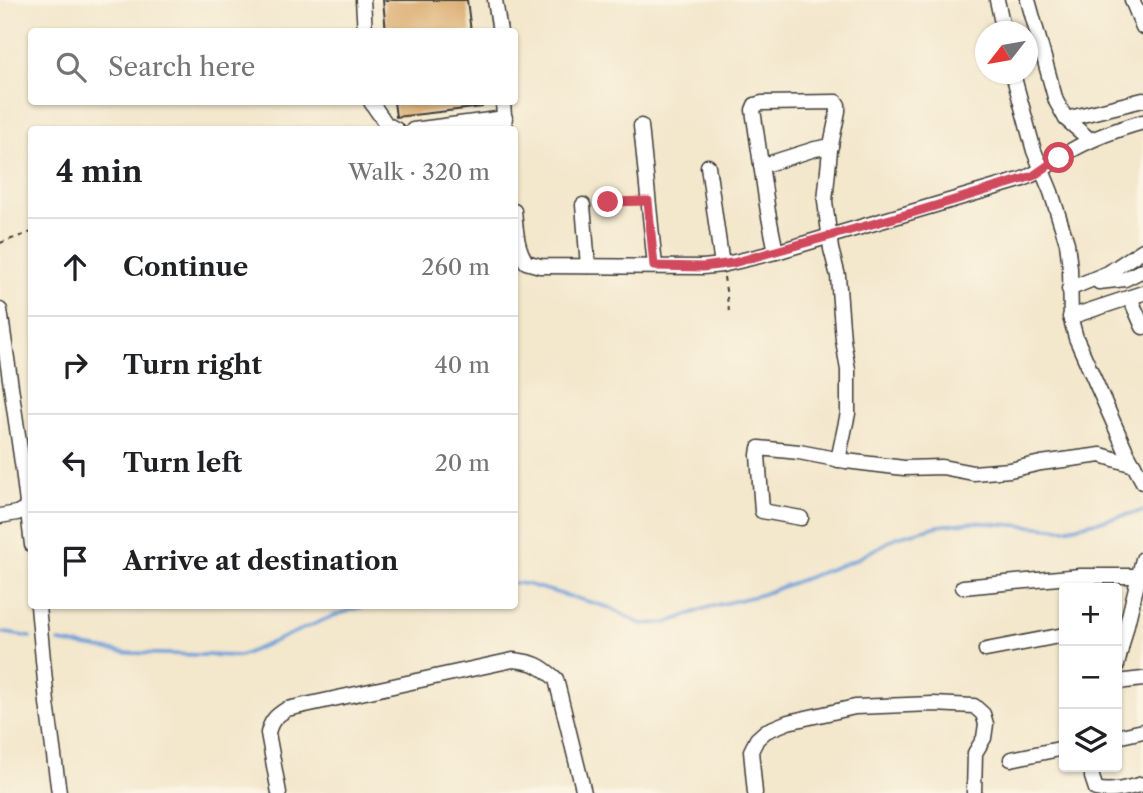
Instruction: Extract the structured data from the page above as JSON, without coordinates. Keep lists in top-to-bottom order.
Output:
{
  "north": "bottom left",
  "page": {
    "search": "Search here",
    "heading": ["4 min", "Walk · 320 m"],
    "list": [
      ["Continue", "260 m"],
      ["Turn right", "40 m"],
      ["Turn left", "20 m"],
      "Arrive at destination"
    ],
    "map_buttons": ["+", "−"]
  }
}
